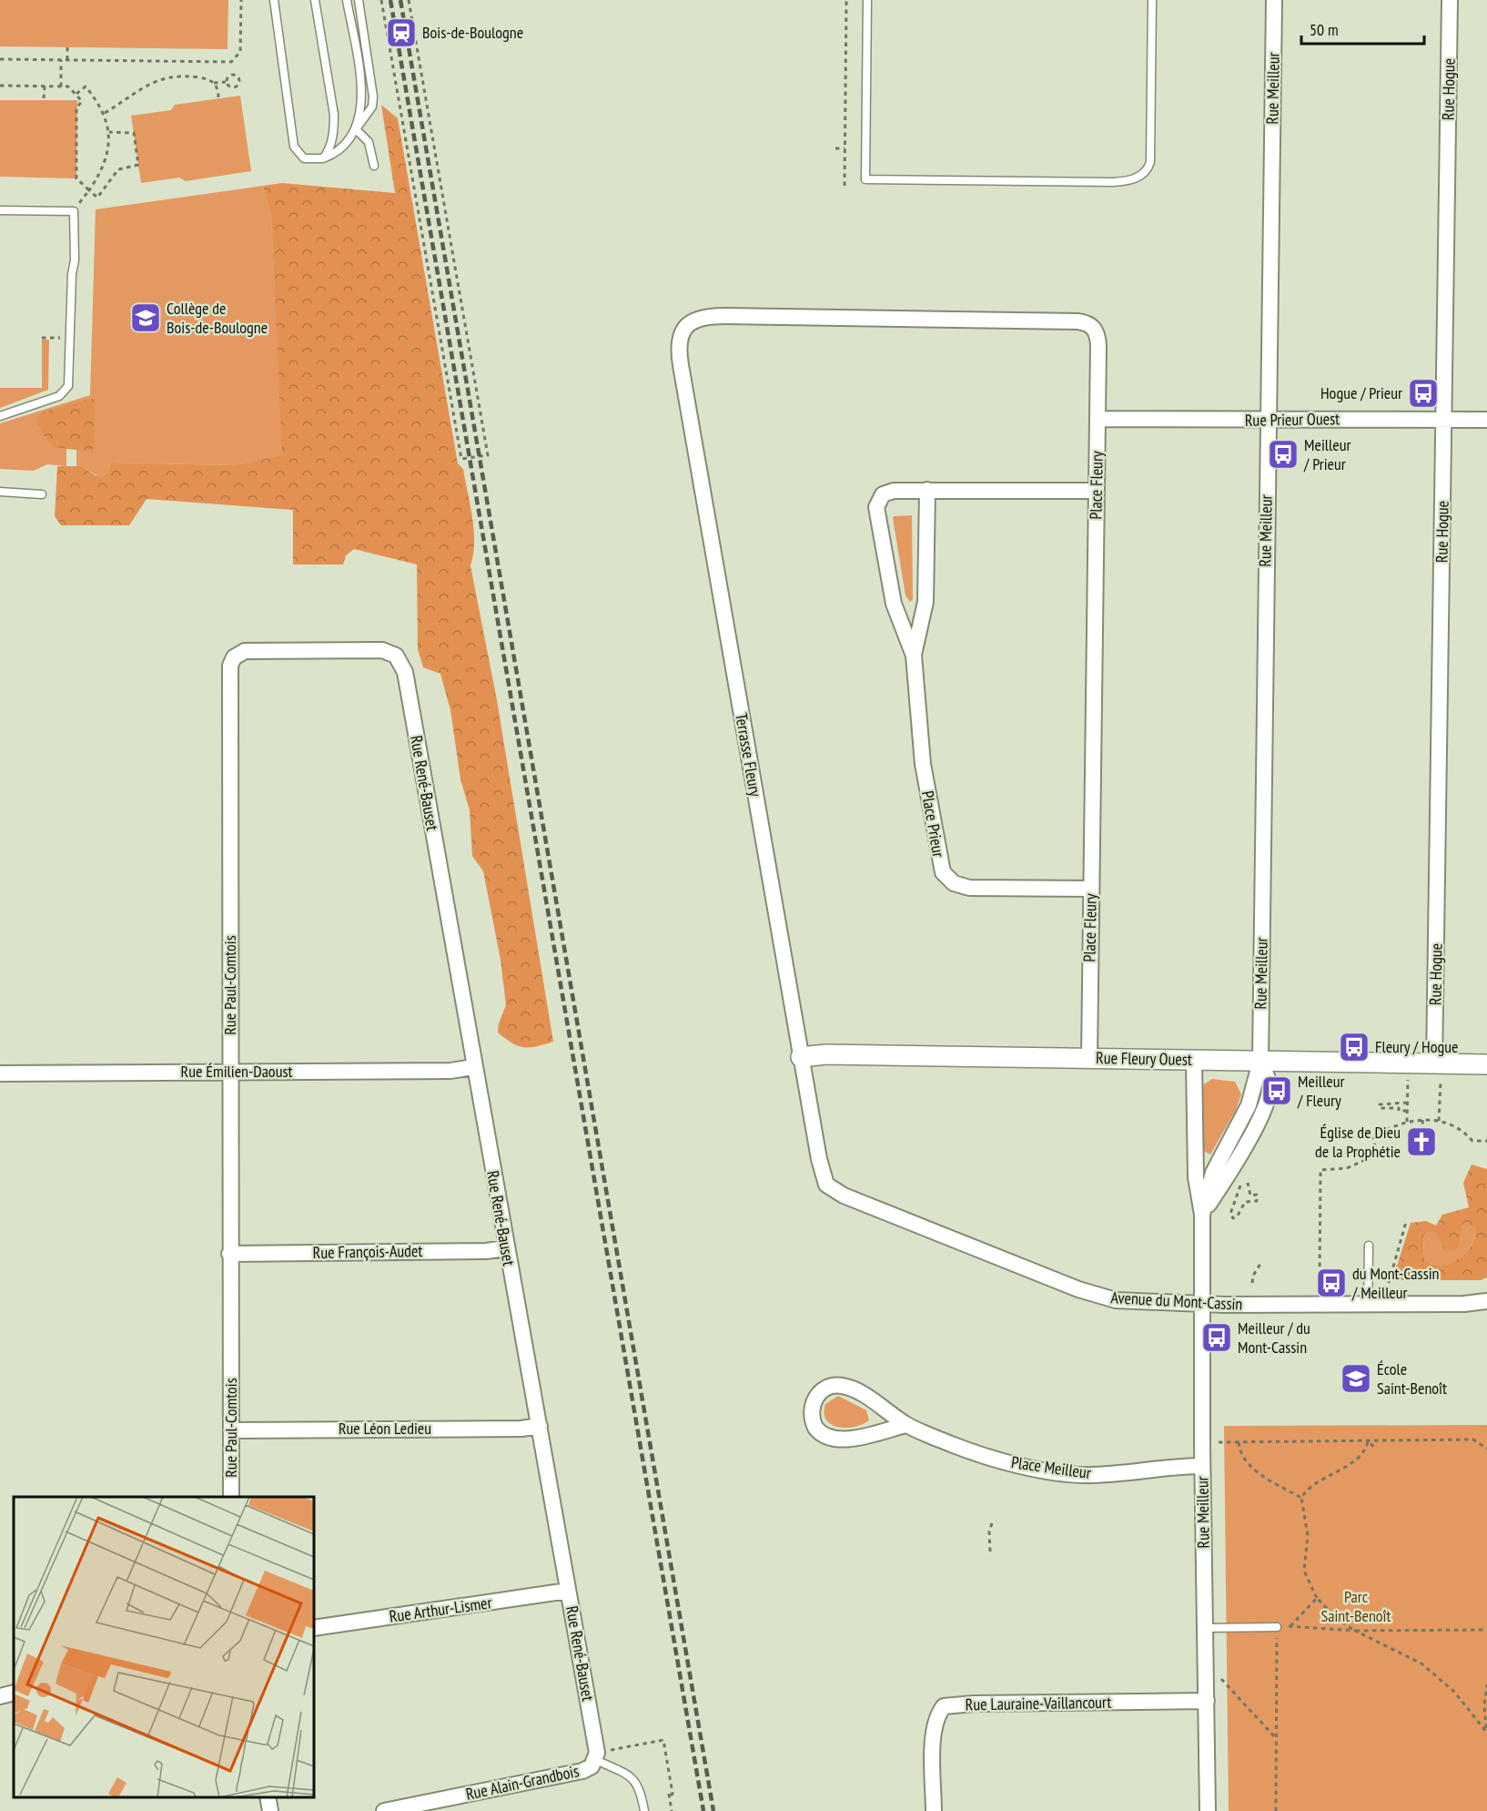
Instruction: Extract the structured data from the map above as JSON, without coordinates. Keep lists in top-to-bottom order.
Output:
{
  "streets": {
    "street": [
      "Rue Meilleur",
      "Rue Hogue",
      "Rue Prieur Ouest",
      "Place Fleury",
      "Terrasse Fleury",
      "Rue René-Bauset",
      "Place Prieur",
      "Rue Paul-Comtois",
      "Rue Fleury Ouest",
      "Rue Émilien-Daoust",
      "Rue François-Audet",
      "Avenue du Mont-Cassin",
      "Rue Léon Ledieu",
      "Place Meilleur",
      "Rue Arthur-Lismer",
      "Rue Lauraine-Vaillancourt",
      "Rue Alain-Grandbois"
    ]
  },
  "crossings": [
    ["Rue Meilleur", "Rue Prieur Ouest"],
    ["Rue Meilleur", "Rue Fleury Ouest"],
    ["Rue Meilleur", "Avenue du Mont-Cassin"],
    ["Rue Meilleur", "Place Meilleur"],
    ["Rue Meilleur", "Rue Lauraine-Vaillancourt"],
    ["Rue Hogue", "Rue Prieur Ouest"],
    ["Rue Hogue", "Rue Fleury Ouest"],
    ["Rue Prieur Ouest", "Place Fleury"],
    ["Place Fleury", "Terrasse Fleury"],
    ["Place Fleury", "Place Prieur"],
    ["Place Fleury", "Rue Fleury Ouest"],
    ["Terrasse Fleury", "Rue Fleury Ouest"],
    ["Terrasse Fleury", "Avenue du Mont-Cassin"],
    ["Rue René-Bauset", "Rue Paul-Comtois"],
    ["Rue René-Bauset", "Rue Émilien-Daoust"],
    ["Rue René-Bauset", "Rue François-Audet"],
    ["Rue René-Bauset", "Rue Léon Ledieu"],
    ["Rue René-Bauset", "Rue Arthur-Lismer"],
    ["Rue René-Bauset", "Rue Alain-Grandbois"],
    ["Rue Paul-Comtois", "Rue Émilien-Daoust"],
    ["Rue Paul-Comtois", "Rue François-Audet"],
    ["Rue Paul-Comtois", "Rue Léon Ledieu"]
  ],
  "parks": ["Parc Saint-Benoît"],
  "places": {
    "station": ["Bois-de-Boulogne"],
    "school or university": ["Collège de Bois-de-Boulogne", "École Saint-Benoît"],
    "bus stop": [
      "Hogue / Prieur",
      "Meilleur / Prieur",
      "Fleury / Hogue",
      "Meilleur / Fleury",
      "du Mont-Cassin / Meilleur",
      "Meilleur / du Mont-Cassin"
    ],
    "church": ["Église de Dieu de la Prophétie"]
  },
  "scale_bar": "50 m"
}
